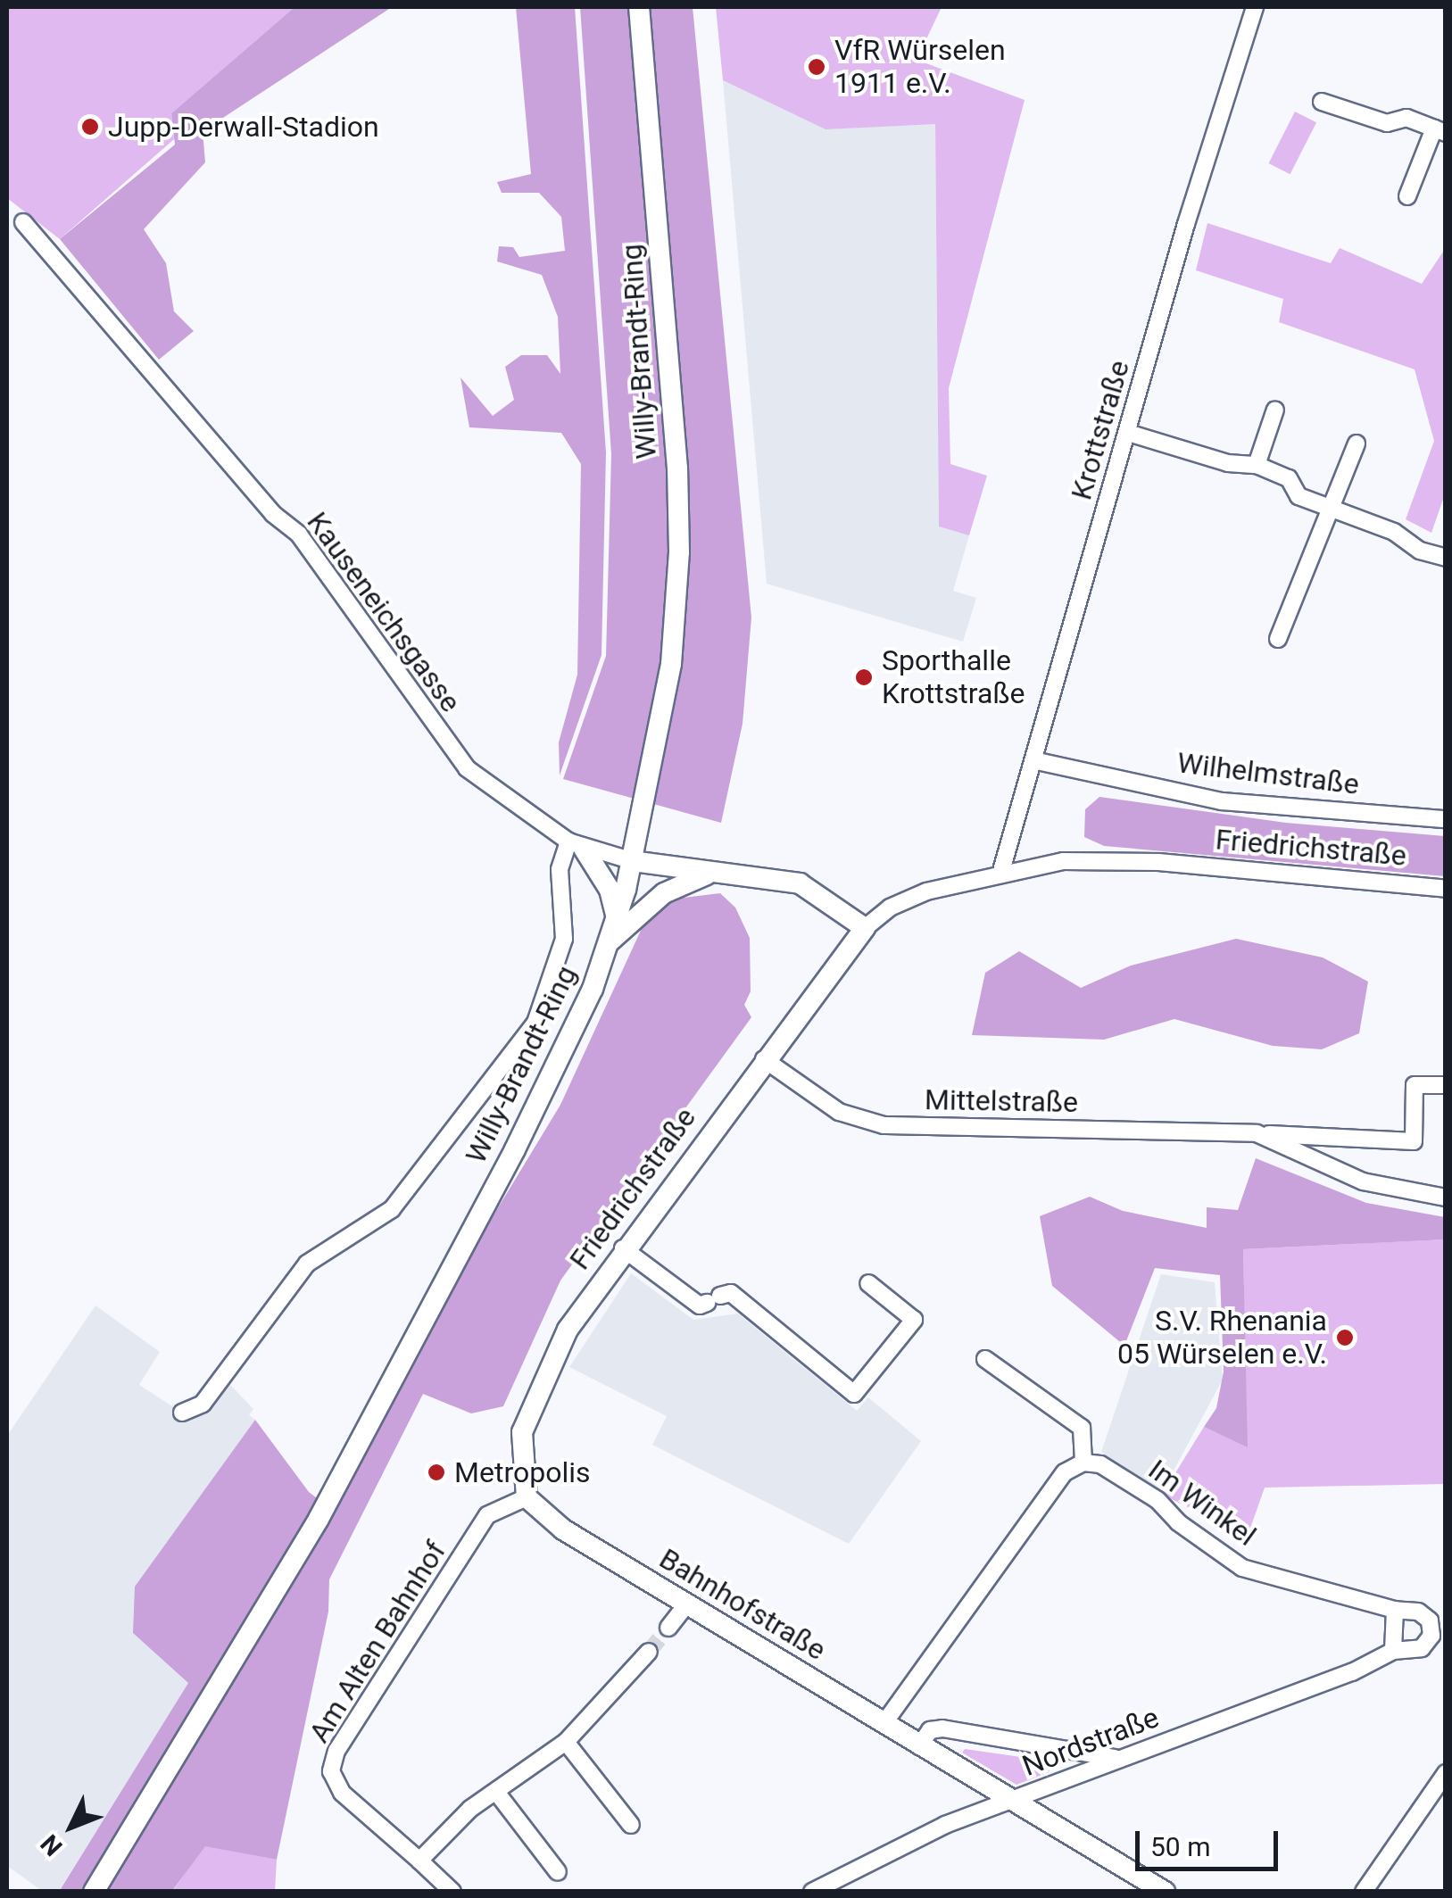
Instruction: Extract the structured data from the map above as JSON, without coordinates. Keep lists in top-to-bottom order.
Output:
{
  "streets": {
    "main road": ["Willy-Brandt-Ring", "Friedrichstraße", "Bahnhofstraße"],
    "street": [
      "Krottstraße",
      "Kauseneichsgasse",
      "Wilhelmstraße",
      "Mittelstraße",
      "Im Winkel",
      "Am Alten Bahnhof",
      "Nordstraße"
    ]
  },
  "crossings": [
    ["Willy-Brandt-Ring", "Kauseneichsgasse"],
    ["Krottstraße", "Wilhelmstraße"],
    ["Krottstraße", "Friedrichstraße"],
    ["Friedrichstraße", "Mittelstraße"],
    ["Friedrichstraße", "Bahnhofstraße"],
    ["Friedrichstraße", "Am Alten Bahnhof"],
    ["Im Winkel", "Nordstraße"],
    ["Bahnhofstraße", "Am Alten Bahnhof"],
    ["Bahnhofstraße", "Nordstraße"]
  ],
  "places": [
    "VfR Würselen 1911 e.V.",
    "Jupp-Derwall-Stadion",
    "Sporthalle Krottstraße",
    "S.V. Rhenania 05 Würselen e.V.",
    "Metropolis"
  ],
  "scale_bar": "50 m",
  "north": "bottom left"
}
